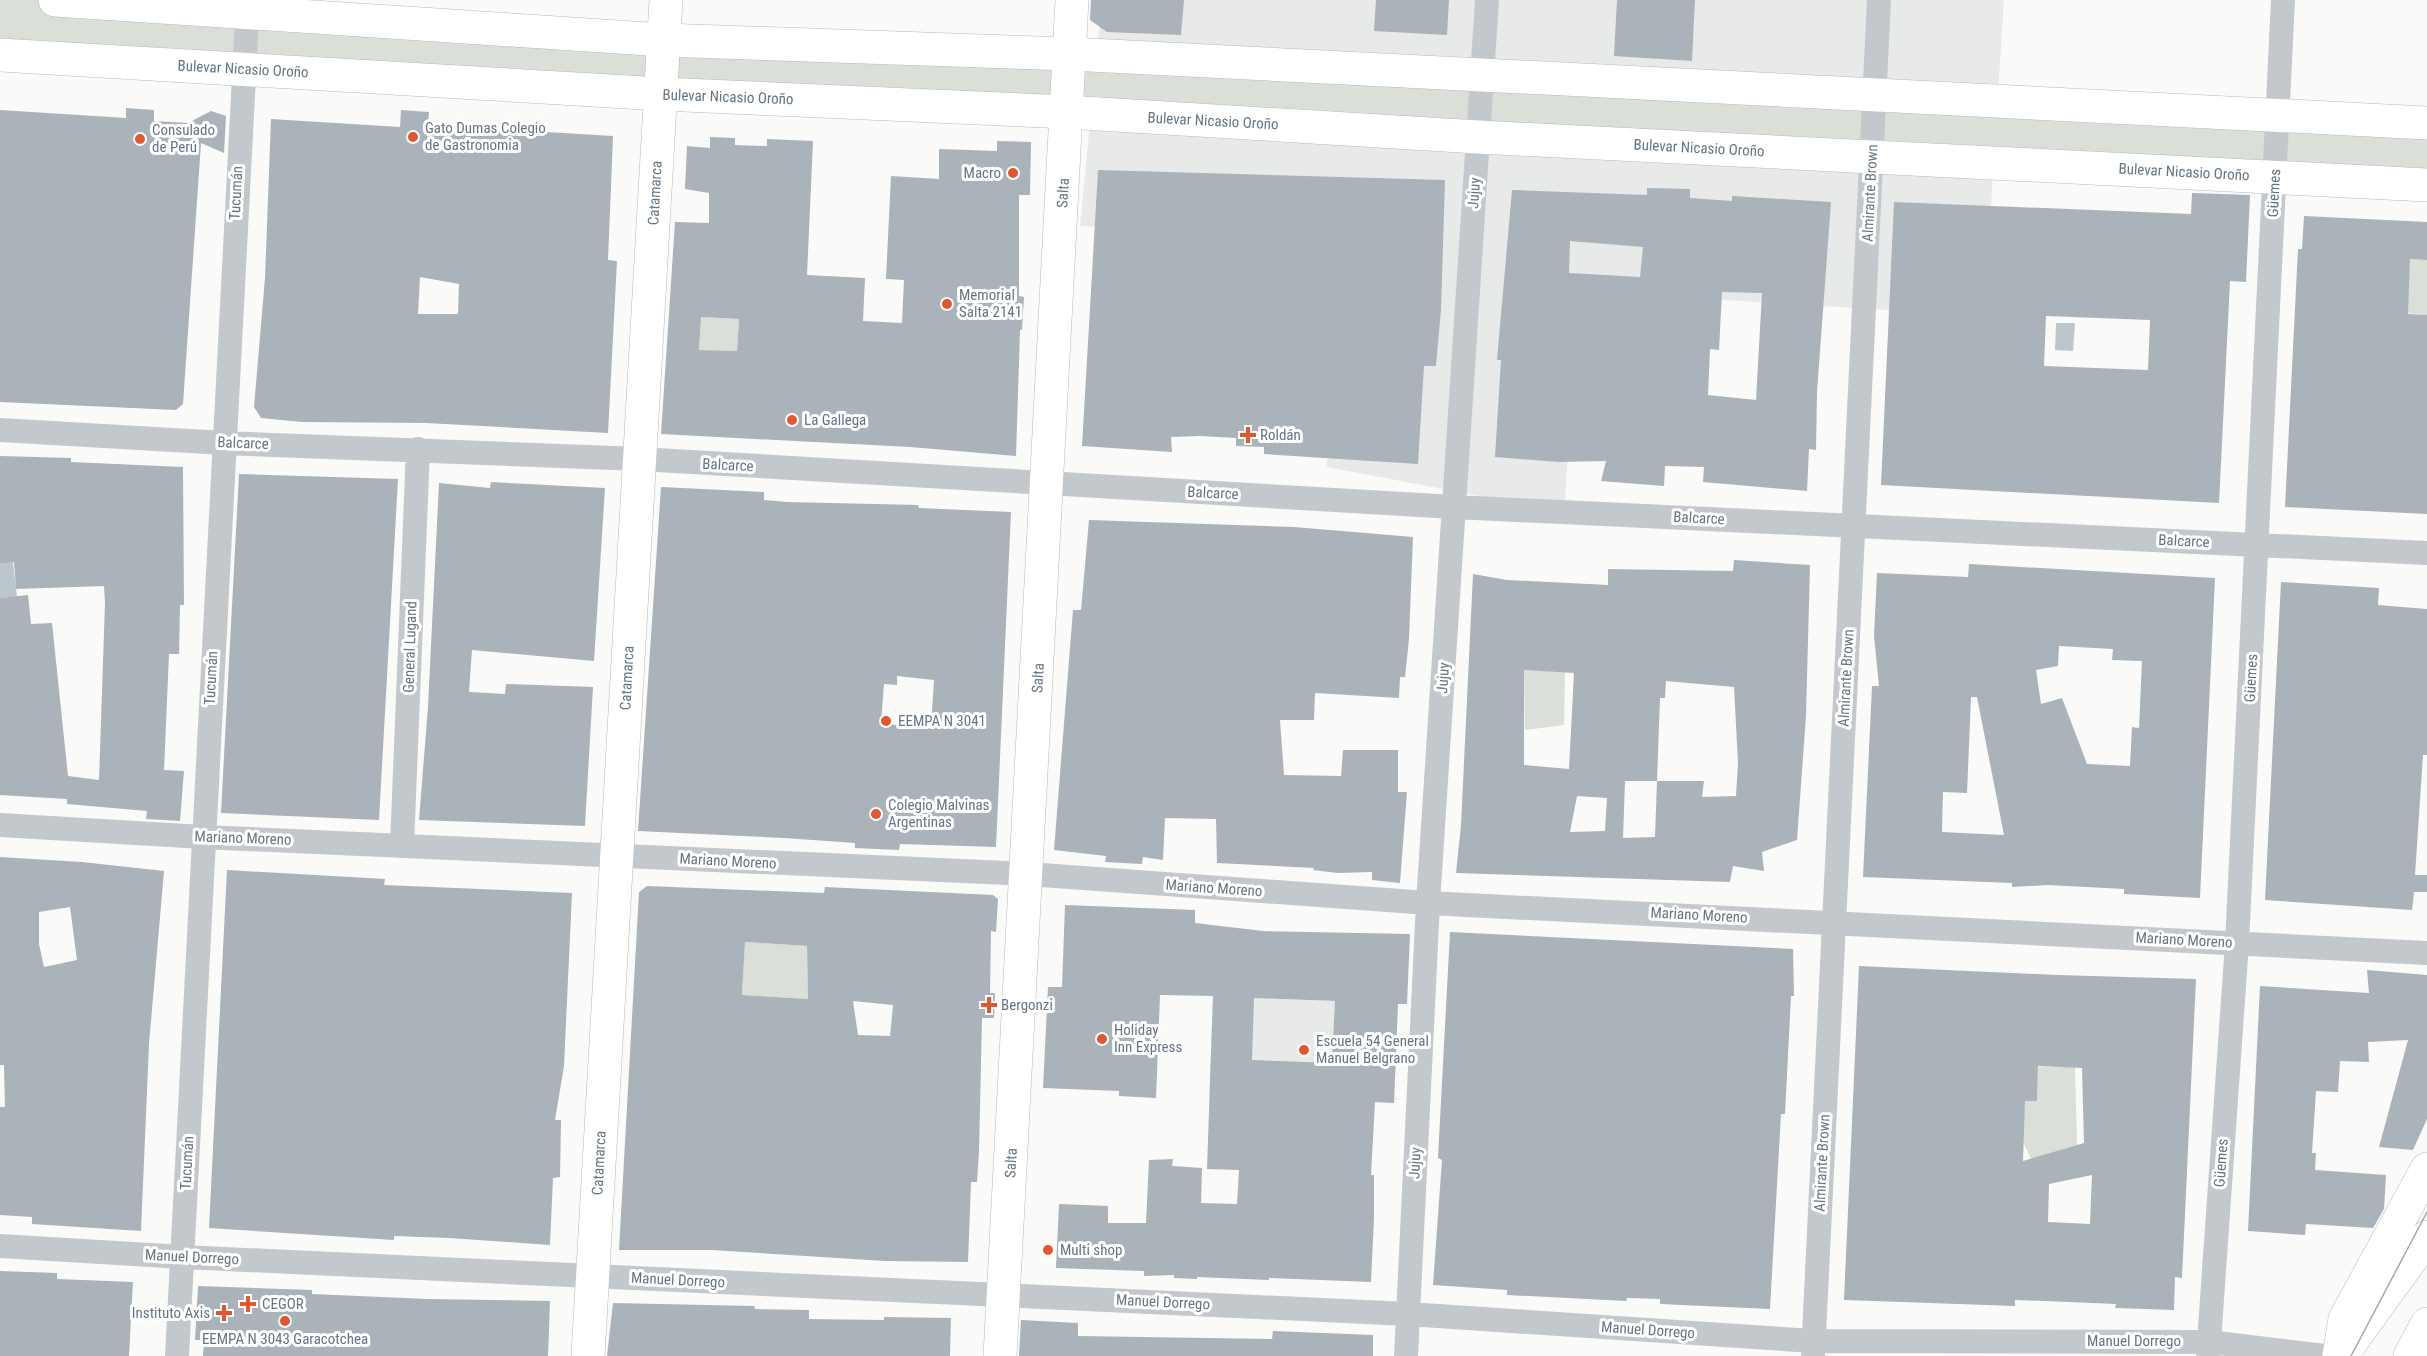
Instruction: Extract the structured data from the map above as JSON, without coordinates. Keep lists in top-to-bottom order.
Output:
{
  "streets": {
    "main road": ["Bulevar Nicasio Oroño", "Catamarca", "Salta"],
    "street": [
      "Tucumán",
      "Jujuy",
      "Almirante Brown",
      "Güemes",
      "Balcarce",
      "General Lugand",
      "Mariano Moreno",
      "Manuel Dorrego"
    ]
  },
  "crossings": [
    ["Bulevar Nicasio Oroño", "Tucumán"],
    ["Bulevar Nicasio Oroño", "Catamarca"],
    ["Bulevar Nicasio Oroño", "Salta"],
    ["Bulevar Nicasio Oroño", "Jujuy"],
    ["Bulevar Nicasio Oroño", "Almirante Brown"],
    ["Bulevar Nicasio Oroño", "Güemes"],
    ["Tucumán", "Balcarce"],
    ["Tucumán", "Mariano Moreno"],
    ["Tucumán", "Manuel Dorrego"],
    ["Catamarca", "Balcarce"],
    ["Catamarca", "Mariano Moreno"],
    ["Catamarca", "Manuel Dorrego"],
    ["Salta", "Balcarce"],
    ["Salta", "Mariano Moreno"],
    ["Salta", "Manuel Dorrego"],
    ["Jujuy", "Balcarce"],
    ["Jujuy", "Mariano Moreno"],
    ["Jujuy", "Manuel Dorrego"],
    ["Almirante Brown", "Balcarce"],
    ["Almirante Brown", "Mariano Moreno"],
    ["Almirante Brown", "Manuel Dorrego"],
    ["Güemes", "Balcarce"],
    ["Güemes", "Mariano Moreno"],
    ["Güemes", "Manuel Dorrego"],
    ["Balcarce", "General Lugand"],
    ["General Lugand", "Mariano Moreno"]
  ],
  "places": {
    "other": [
      "Gato Dumas Colegio de Gastronomia",
      "Consulado de Perú",
      "Macro",
      "Memorial Salta 2141",
      "La Gallega",
      "EEMPA N 3041",
      "Colegio Malvinas Argentinas",
      "Holiday Inn Express",
      "Escuela 54 General Manuel Belgrano",
      "Multi shop",
      "EEMPA N 3043 Garacotchea"
    ],
    "health": [
      "Roldán",
      "Bergonzi",
      "CEGOR",
      "Instituto Axis"
    ]
  }
}
